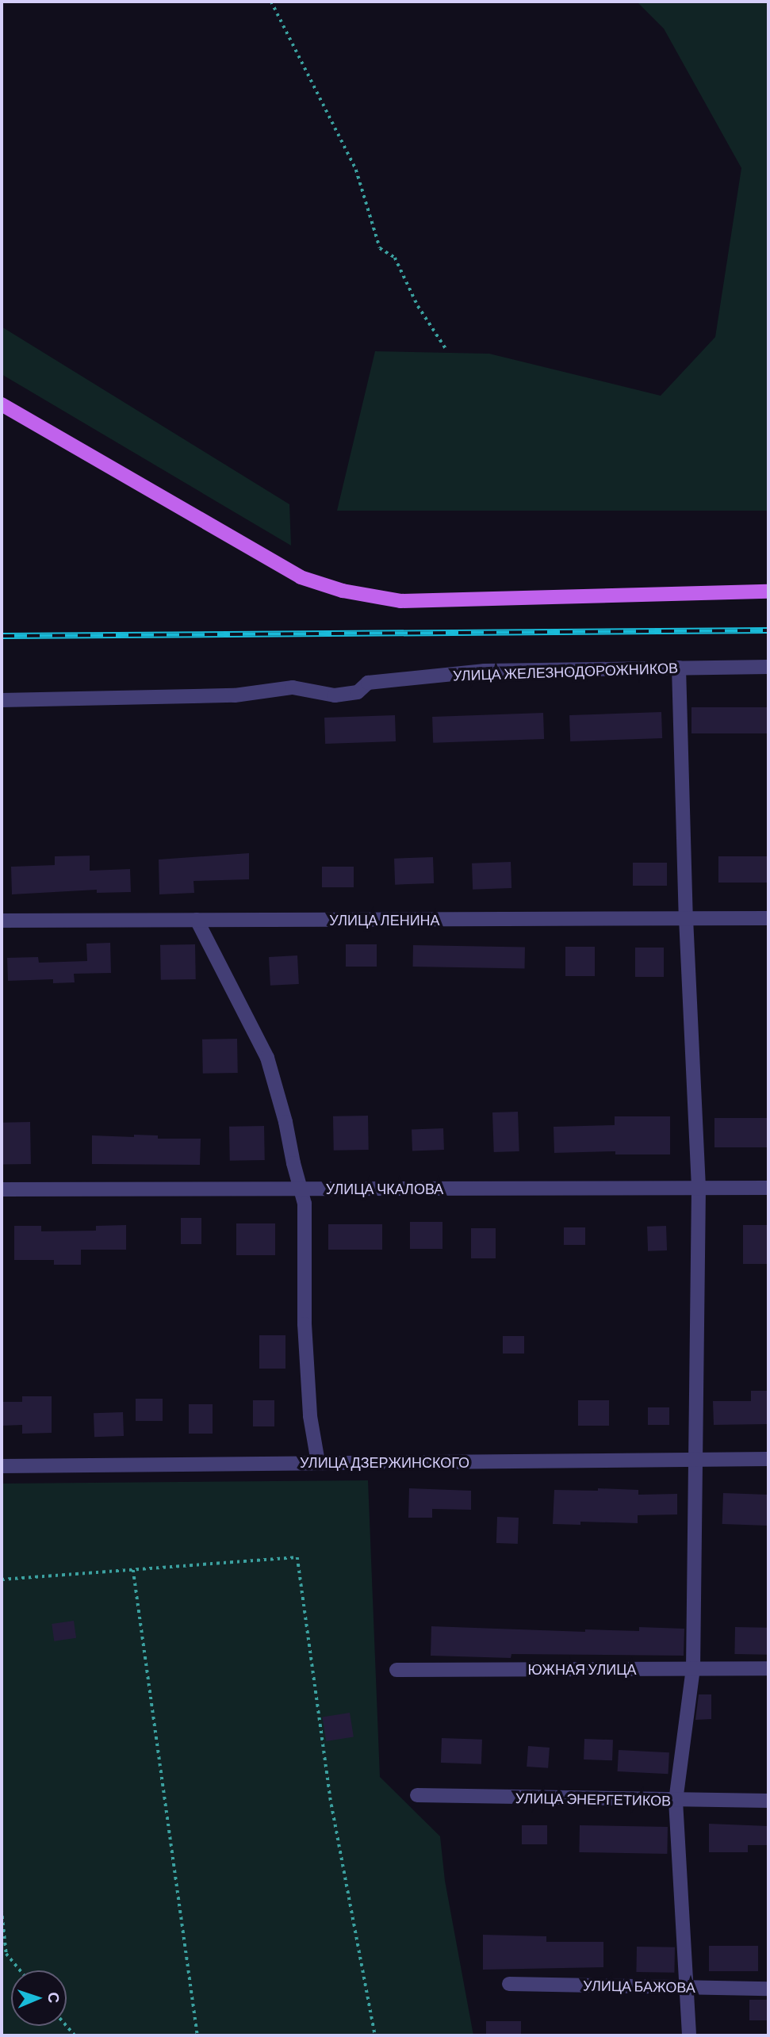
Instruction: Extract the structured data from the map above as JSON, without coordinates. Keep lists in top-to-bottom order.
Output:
{
  "streets": {
    "street": [
      "УЛИЦА ЖЕЛЕЗНОДОРОЖНИКОВ",
      "УЛИЦА ЛЕНИНА",
      "УЛИЦА ЧКАЛОВА",
      "УЛИЦА ДЗЕРЖИНСКОГО",
      "ЮЖНАЯ УЛИЦА",
      "УЛИЦА ЭНЕРГЕТИКОВ",
      "УЛИЦА БАЖОВА"
    ]
  },
  "north": "right"
}
